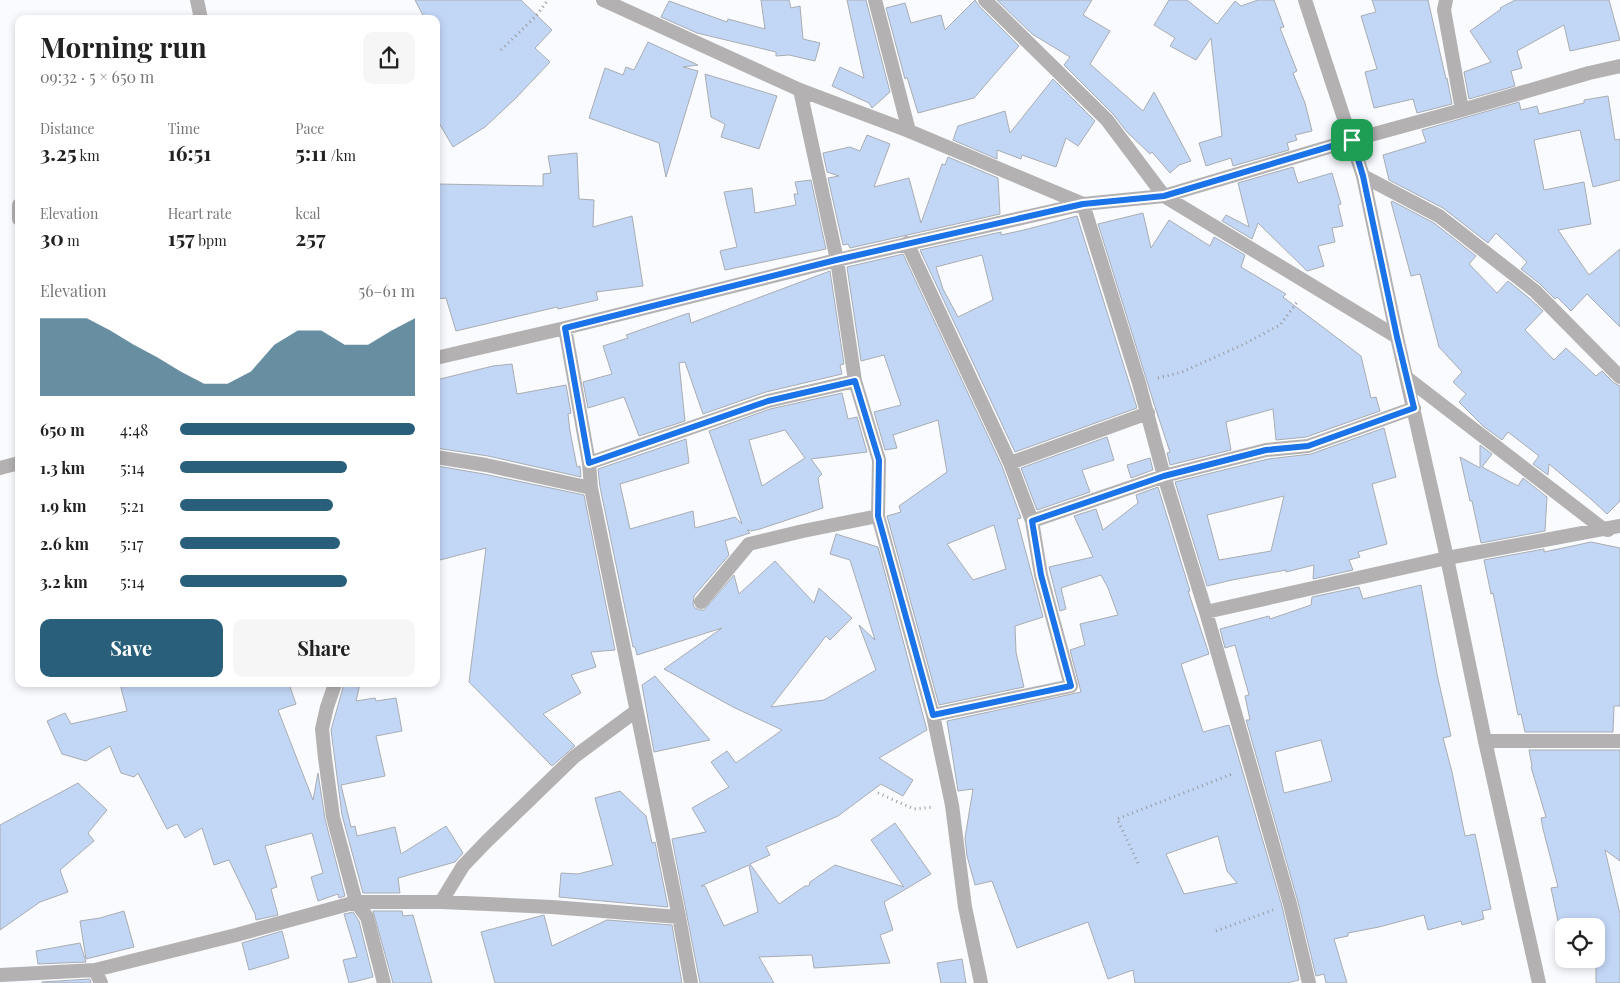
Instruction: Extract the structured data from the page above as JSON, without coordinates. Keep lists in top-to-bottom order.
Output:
{
  "page": {
    "heading": ["Morning run", "09:32 · 5 × 650 m"],
    "stats": [
      ["Distance", "3.25 km"],
      ["Time", "16:51"],
      ["Pace", "5:11 /km"],
      ["Elevation", "30 m"],
      ["Heart rate", "157 bpm"],
      ["kcal", "257"]
    ],
    "chart": ["Elevation", "56–61 m"],
    "list": [
      {
        "name": "650 m",
        "note": "4:48"
      },
      {
        "name": "1.3 km",
        "note": "5:14"
      },
      {
        "name": "1.9 km",
        "note": "5:21"
      },
      {
        "name": "2.6 km",
        "note": "5:17"
      },
      {
        "name": "3.2 km",
        "note": "5:14"
      }
    ],
    "buttons": ["Save", "Share"]
  }
}
